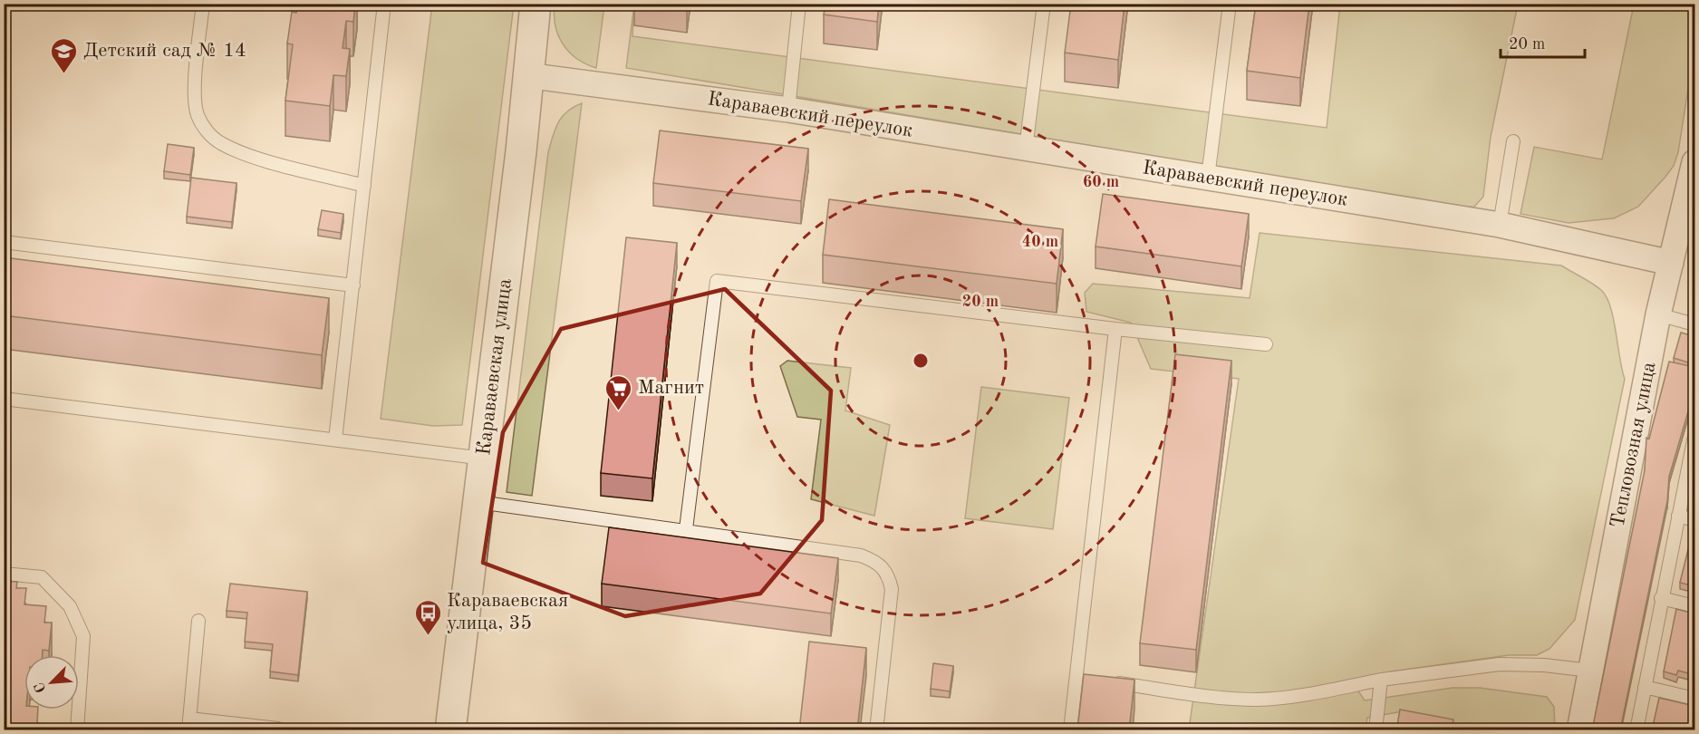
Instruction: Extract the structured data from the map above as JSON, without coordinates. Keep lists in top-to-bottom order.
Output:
{
  "streets": {
    "street": ["Караваевский переулок", "Караваевская улица", "Тепловозная улица"]
  },
  "crossings": [
    ["Караваевский переулок", "Караваевская улица"],
    ["Караваевский переулок", "Тепловозная улица"]
  ],
  "places": {
    "school or university": ["Детский сад № 14"],
    "supermarket": ["Магнит"],
    "bus stop": ["Караваевская улица, 35"]
  },
  "scale_bar": "20 m",
  "north": "bottom left",
  "rings": ["60 m", "40 m", "20 m"]
}
